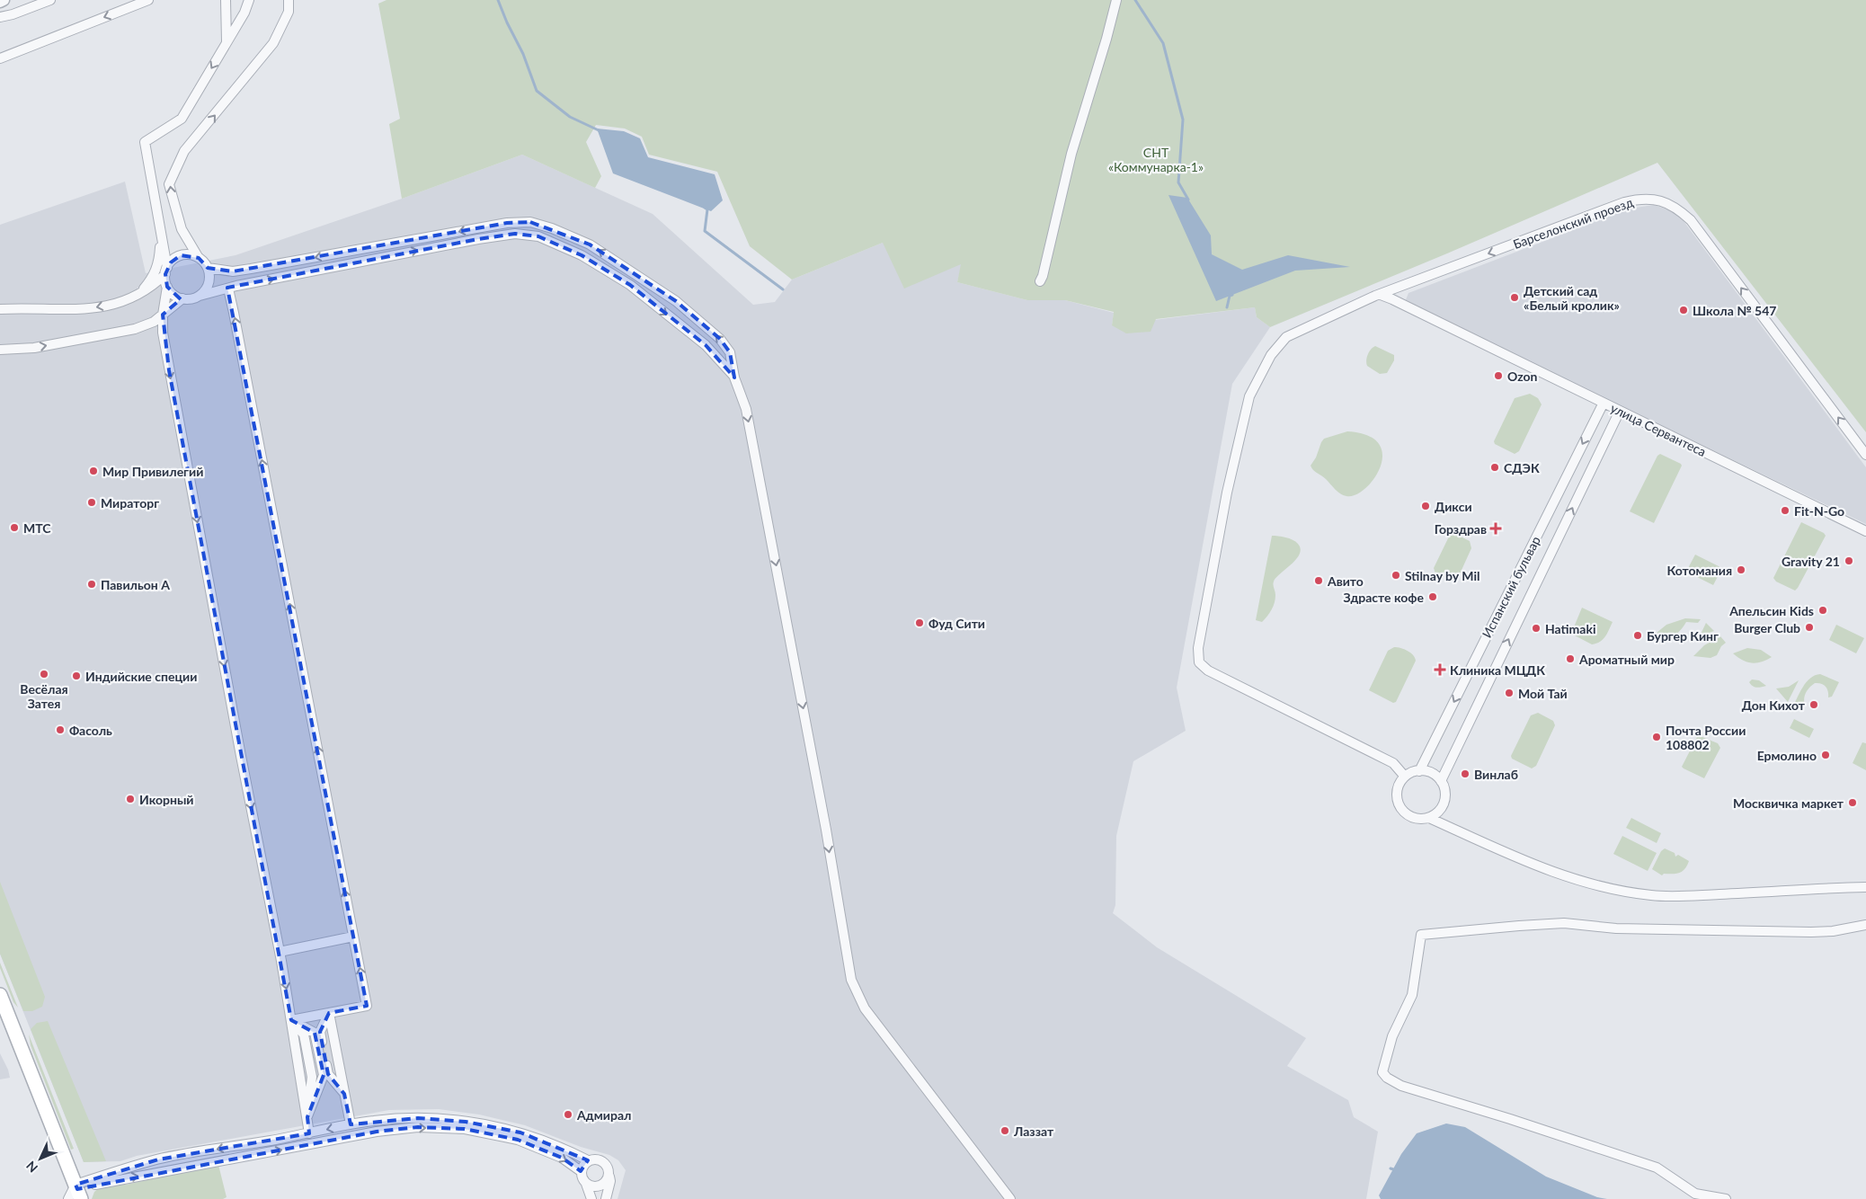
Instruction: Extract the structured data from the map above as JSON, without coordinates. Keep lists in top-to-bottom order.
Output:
{
  "streets": {
    "street": ["Барселонский проезд", "улица Сервантеса", "Испанский бульвар"]
  },
  "crossings": [
    ["Барселонский проезд", "улица Сервантеса"],
    ["Барселонский проезд", "Испанский бульвар"],
    ["улица Сервантеса", "Испанский бульвар"]
  ],
  "one_way": ["Барселонский проезд"],
  "parks": ["СНТ «Коммунарка-1»"],
  "places": {
    "other": [
      "Детский сад «Белый кролик»",
      "Школа № 547",
      "Ozon",
      "СДЭК",
      "Мир Привилегий",
      "Мираторг",
      "Дикси",
      "Fit-N-Go",
      "МТС",
      "Gravity 21",
      "Котомания",
      "Stilnay by Mil",
      "Авито",
      "Павильон А",
      "Здрасте кофе",
      "Апельсин Kids",
      "Фуд Сити",
      "Burger Club",
      "Hatimaki",
      "Бургер Кинг",
      "Ароматный мир",
      "Весёлая Затея",
      "Индийские специи",
      "Мой Тай",
      "Дон Кихот",
      "Фасоль",
      "Почта России 108802",
      "Ермолино",
      "Винлаб",
      "Икорный",
      "Москвичка маркет",
      "Адмирал",
      "Лаззат"
    ],
    "health": ["Горздрав", "Клиника МЦДК"]
  },
  "north": "bottom left"
}
